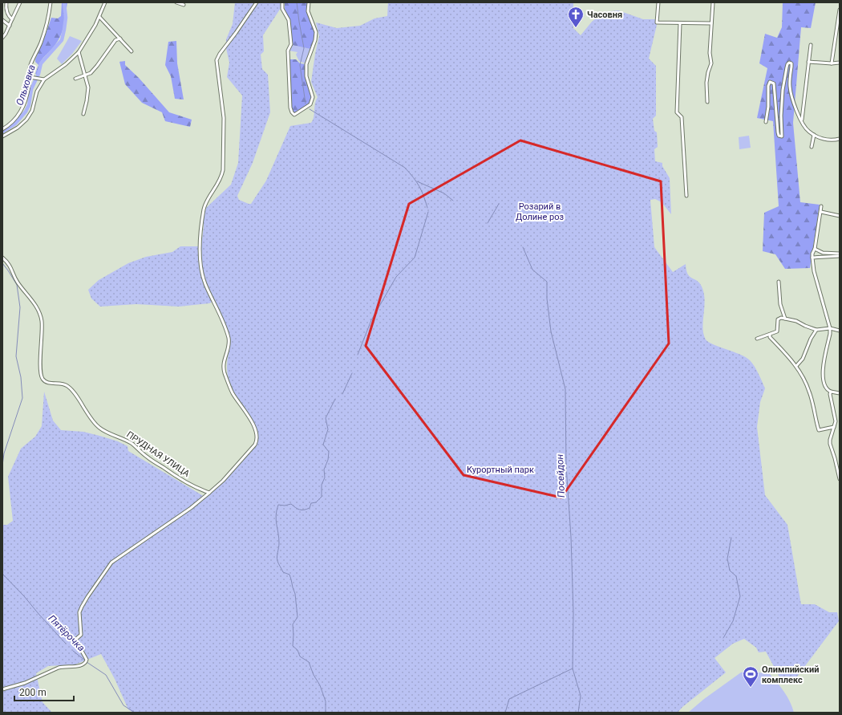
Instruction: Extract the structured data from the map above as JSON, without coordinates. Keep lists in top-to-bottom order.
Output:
{
  "streets": {
    "street": ["ПРУДНАЯ УЛИЦА"]
  },
  "water": ["Ольховка", "Посейдон", "Пятёрочка"],
  "parks": ["Розарий в Долине роз", "Курортный парк"],
  "places": {
    "church": ["Часовня"],
    "sports": ["Олимпийский комплекс"]
  },
  "scale_bar": "200 m"
}
